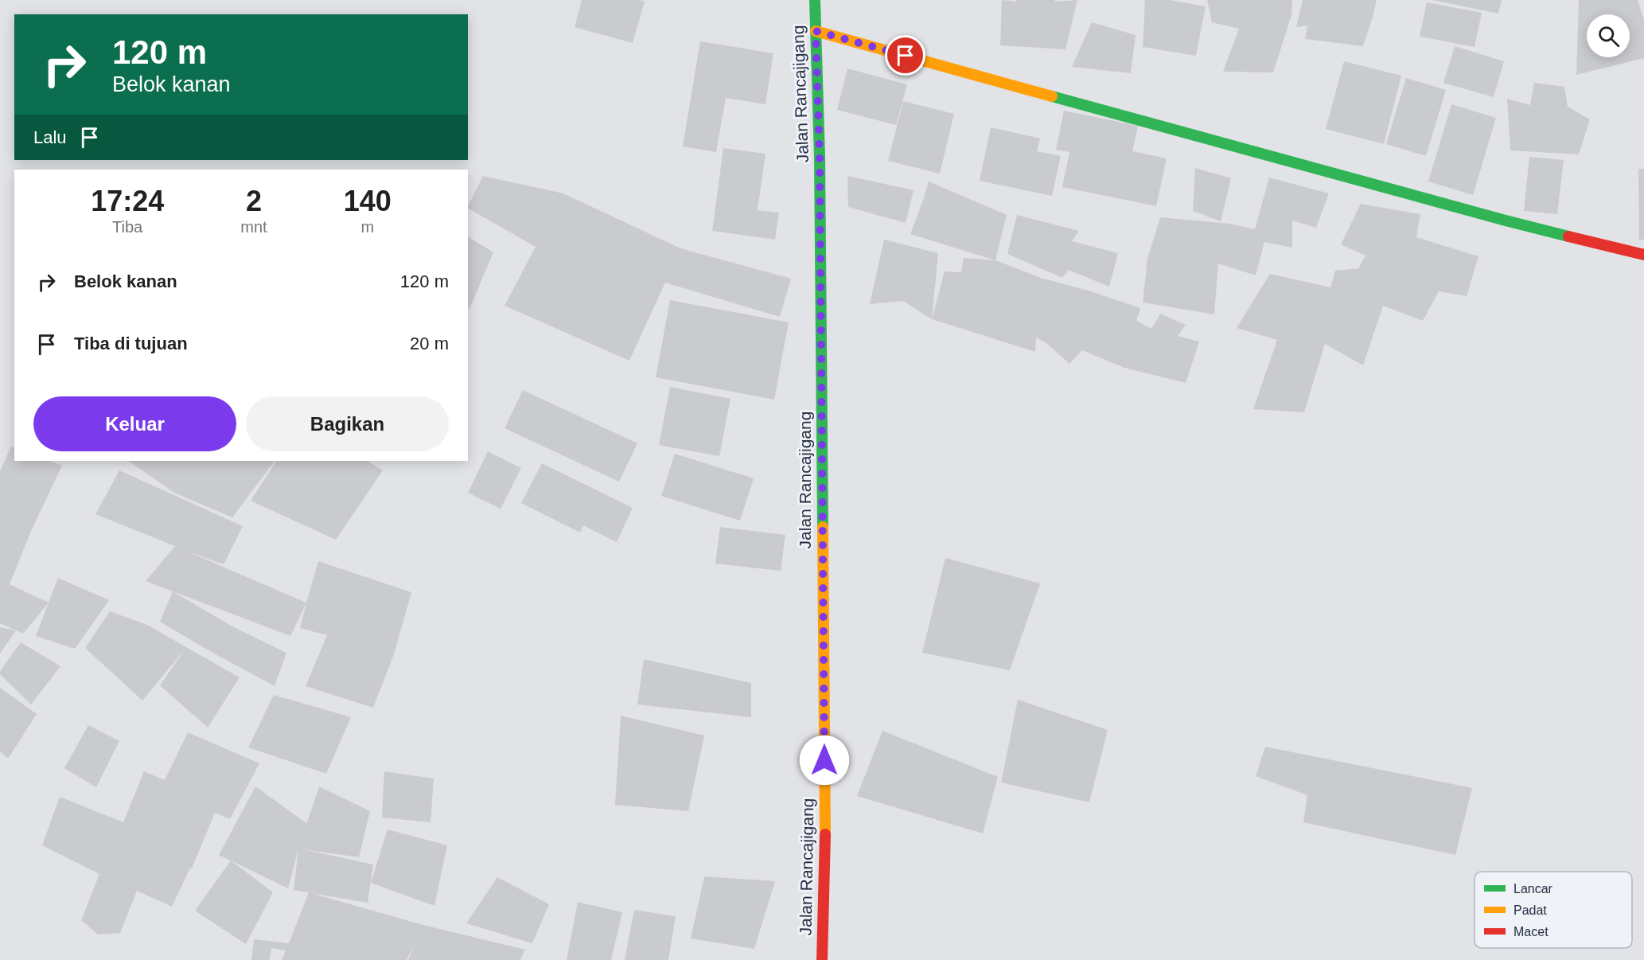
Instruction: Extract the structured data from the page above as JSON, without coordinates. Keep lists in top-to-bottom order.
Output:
{
  "streets": {
    "main road": ["Jalan Rancajigang"]
  },
  "legend": ["Lancar", "Padat", "Macet"],
  "page": {
    "turn": ["120 m", "Belok kanan"],
    "then": "Lalu",
    "eta": [
      "17:24",
      "Tiba",
      "2",
      "mnt",
      "140",
      "m"
    ],
    "list": [
      {
        "name": "Belok kanan",
        "value": "120 m"
      },
      {
        "name": "Tiba di tujuan",
        "value": "20 m"
      }
    ],
    "buttons": ["Keluar", "Bagikan"]
  }
}
